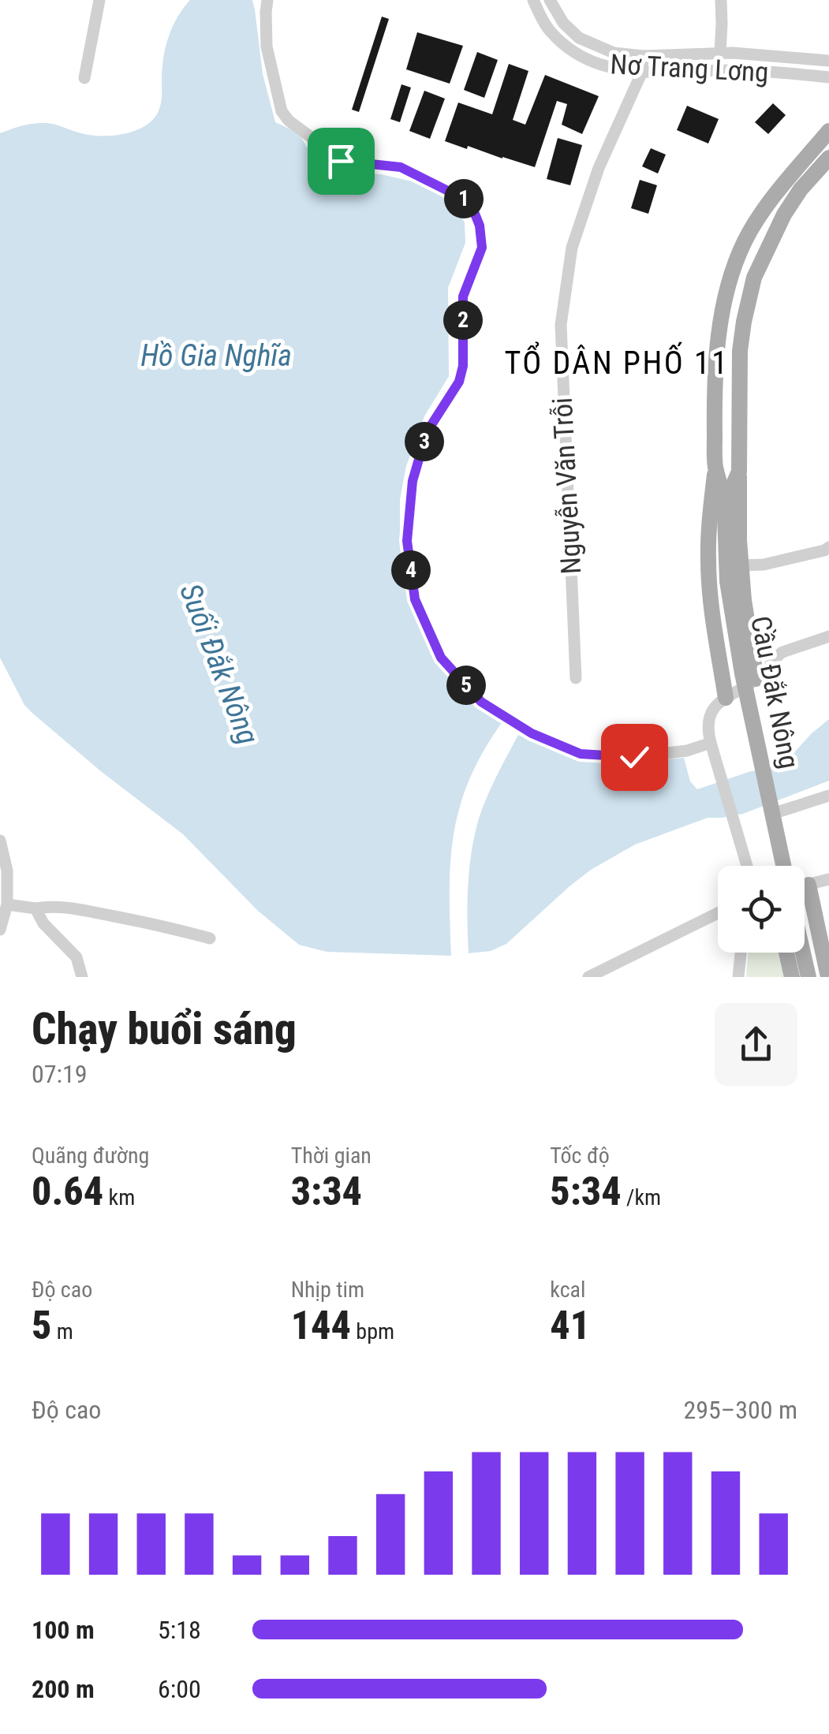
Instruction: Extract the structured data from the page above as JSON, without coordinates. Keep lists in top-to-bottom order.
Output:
{
  "streets": {
    "main road": ["Cầu Đắk Nông"],
    "street": ["Nơ Trang Lơng", "Nguyễn Văn Trỗi"]
  },
  "crossings": [
    ["Nơ Trang Lơng", "Nguyễn Văn Trỗi"]
  ],
  "districts": ["TỔ DÂN PHỐ 11"],
  "water": ["Hồ Gia Nghĩa", "Suối Đắk Nông"],
  "page": {
    "pins": [
      "1",
      "2",
      "3",
      "4",
      "5"
    ],
    "heading": ["Chạy buổi sáng", "07:19"],
    "stats": [
      ["Quãng đường", "0.64 km"],
      ["Thời gian", "3:34"],
      ["Tốc độ", "5:34 /km"],
      ["Độ cao", "5 m"],
      ["Nhịp tim", "144 bpm"],
      ["kcal", "41"]
    ],
    "chart": ["Độ cao", "295–300 m"],
    "list": [
      {
        "name": "100 m",
        "note": "5:18"
      },
      {
        "name": "200 m",
        "note": "6:00"
      }
    ]
  }
}
